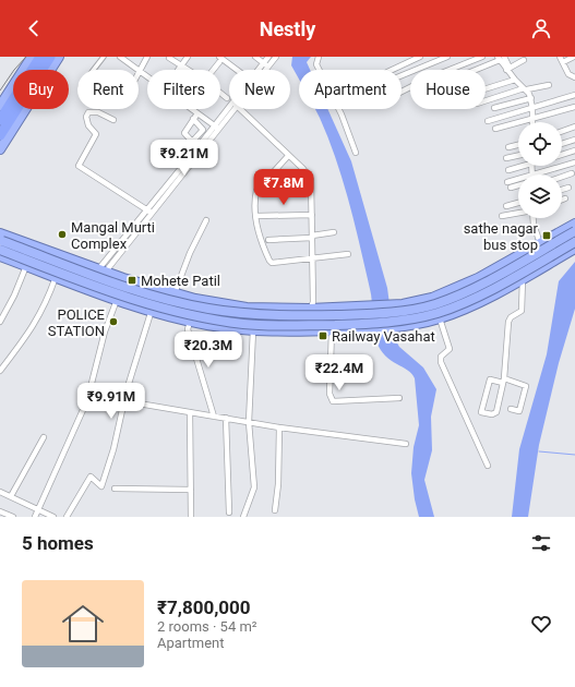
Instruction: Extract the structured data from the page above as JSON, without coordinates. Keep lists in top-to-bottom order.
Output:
{
  "places": {
    "other": ["Mangal Murti Complex", "POLICE STATION"],
    "transit": ["sathe nagar bus stop", "Mohete Patil", "Railway Vasahat"]
  },
  "page": {
    "header": "Nestly",
    "chip": [
      "Buy",
      "Rent",
      "Filters",
      "New",
      "Apartment",
      "House"
    ],
    "price": [
      "₹9.21M",
      "₹7.8M",
      "₹20.3M",
      "₹22.4M",
      "₹9.91M"
    ],
    "heading": "5 homes",
    "list": [
      {
        "name": "₹7,800,000",
        "note": "2 rooms · 54 m² · Apartment"
      }
    ]
  }
}
